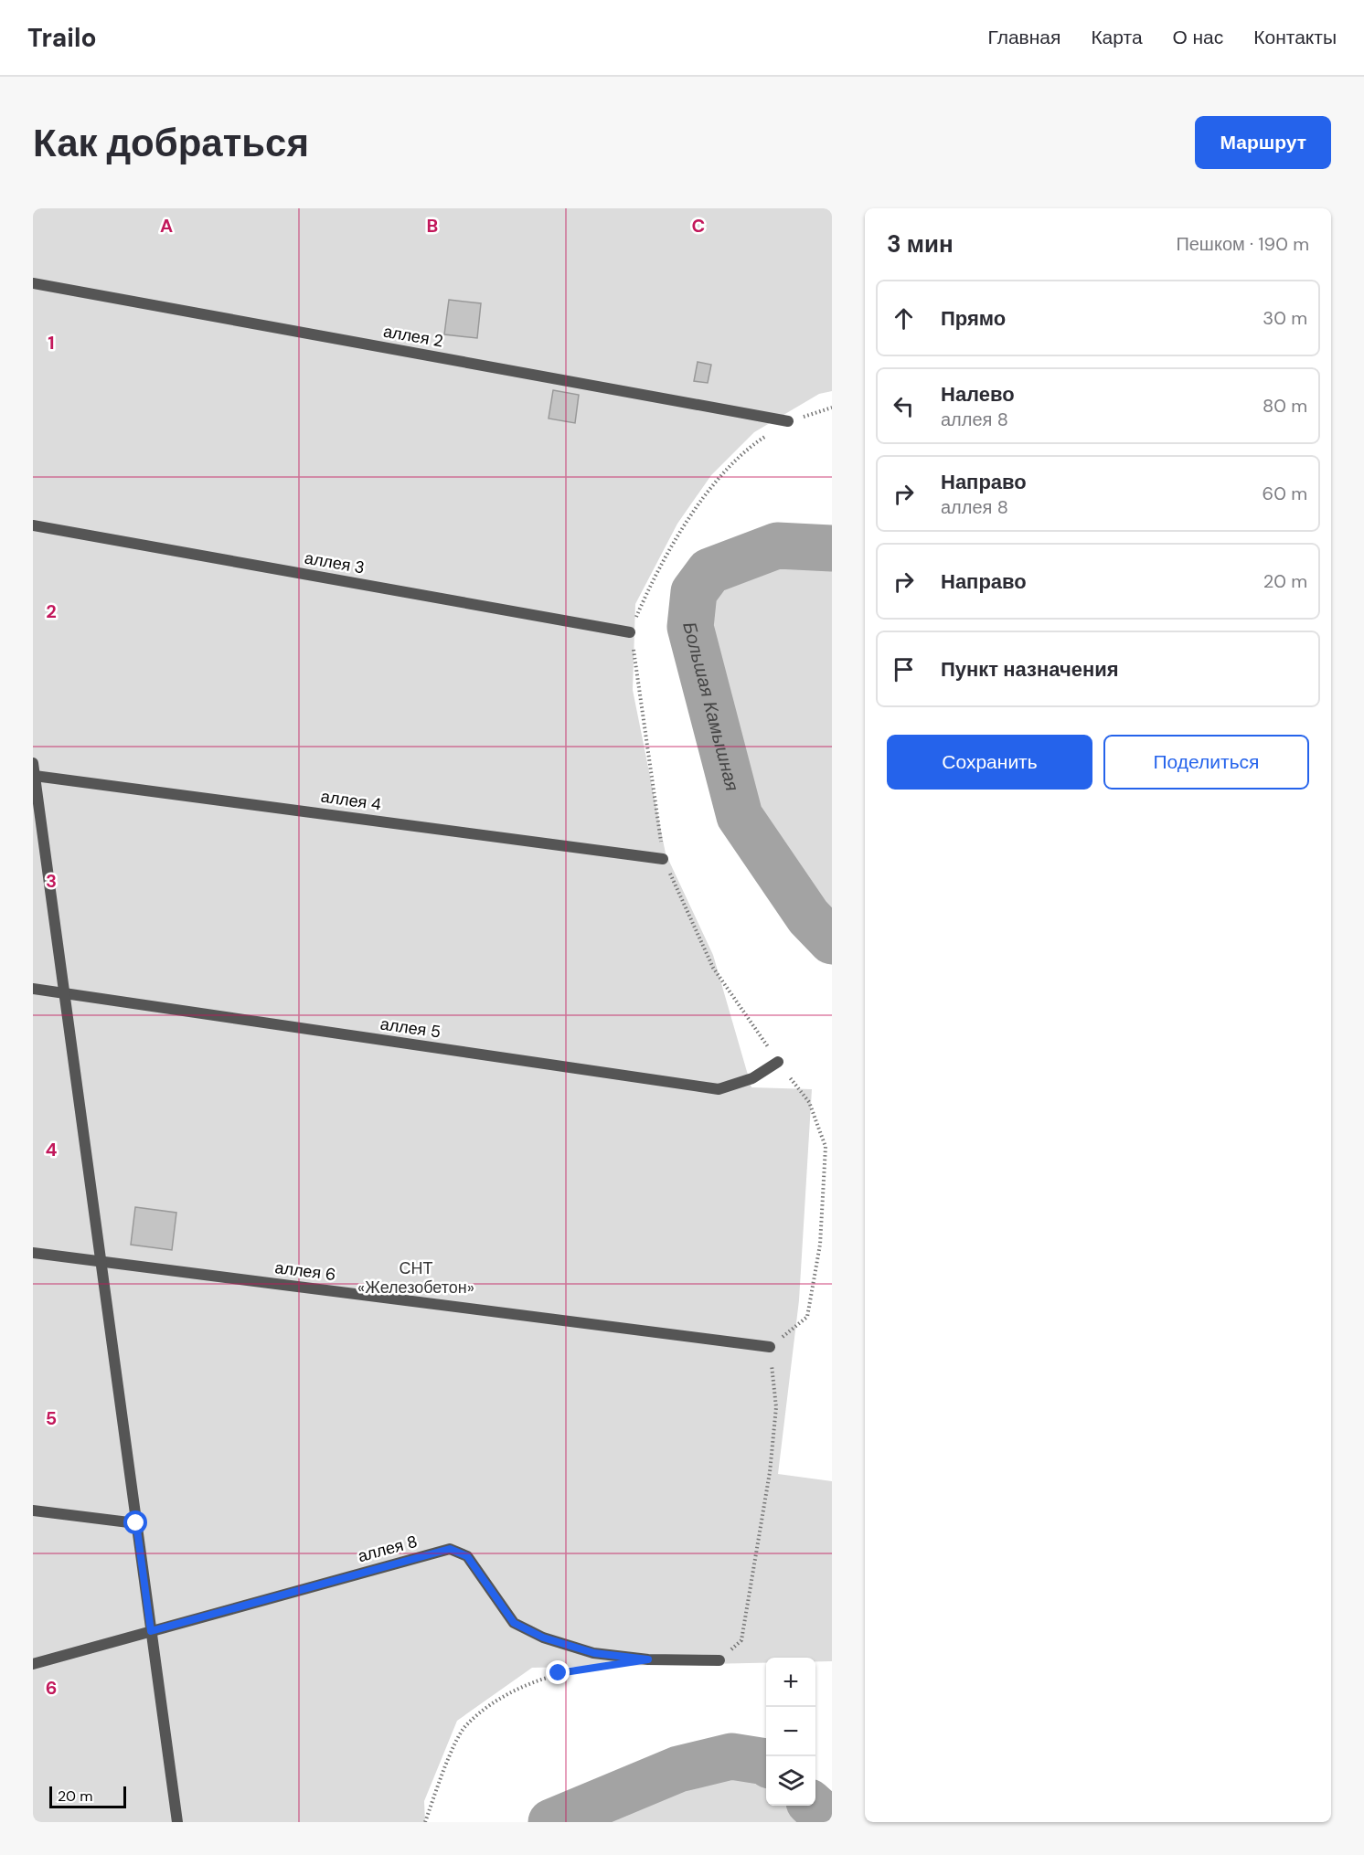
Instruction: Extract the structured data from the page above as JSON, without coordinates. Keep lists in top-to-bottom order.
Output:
{
  "streets": {
    "street": [
      "аллея 2",
      "аллея 3",
      "аллея 4",
      "аллея 5",
      "аллея 6",
      "аллея 8"
    ]
  },
  "water": ["Большая Камышная"],
  "parks": ["СНТ «Железобетон»"],
  "scale_bar": "20 m",
  "page": {
    "header": "Trailo",
    "nav": [
      "Главная",
      "Карта",
      "О нас",
      "Контакты"
    ],
    "buttons": [
      "Маршрут",
      ["Сохранить", "Поделиться"]
    ],
    "title": "Как добраться",
    "heading": ["3 мин", "Пешком · 190 m"],
    "list": [
      ["Прямо", "30 m"],
      ["Налево", "аллея 8", "80 m"],
      ["Направо", "аллея 8", "60 m"],
      ["Направо", "20 m"],
      "Пункт назначения"
    ],
    "map_buttons": ["+", "−"],
    "scale": "20 m"
  },
  "grid": {
    "columns": ["A", "B", "C"],
    "rows": [
      "1",
      "2",
      "3",
      "4",
      "5",
      "6"
    ]
  }
}
